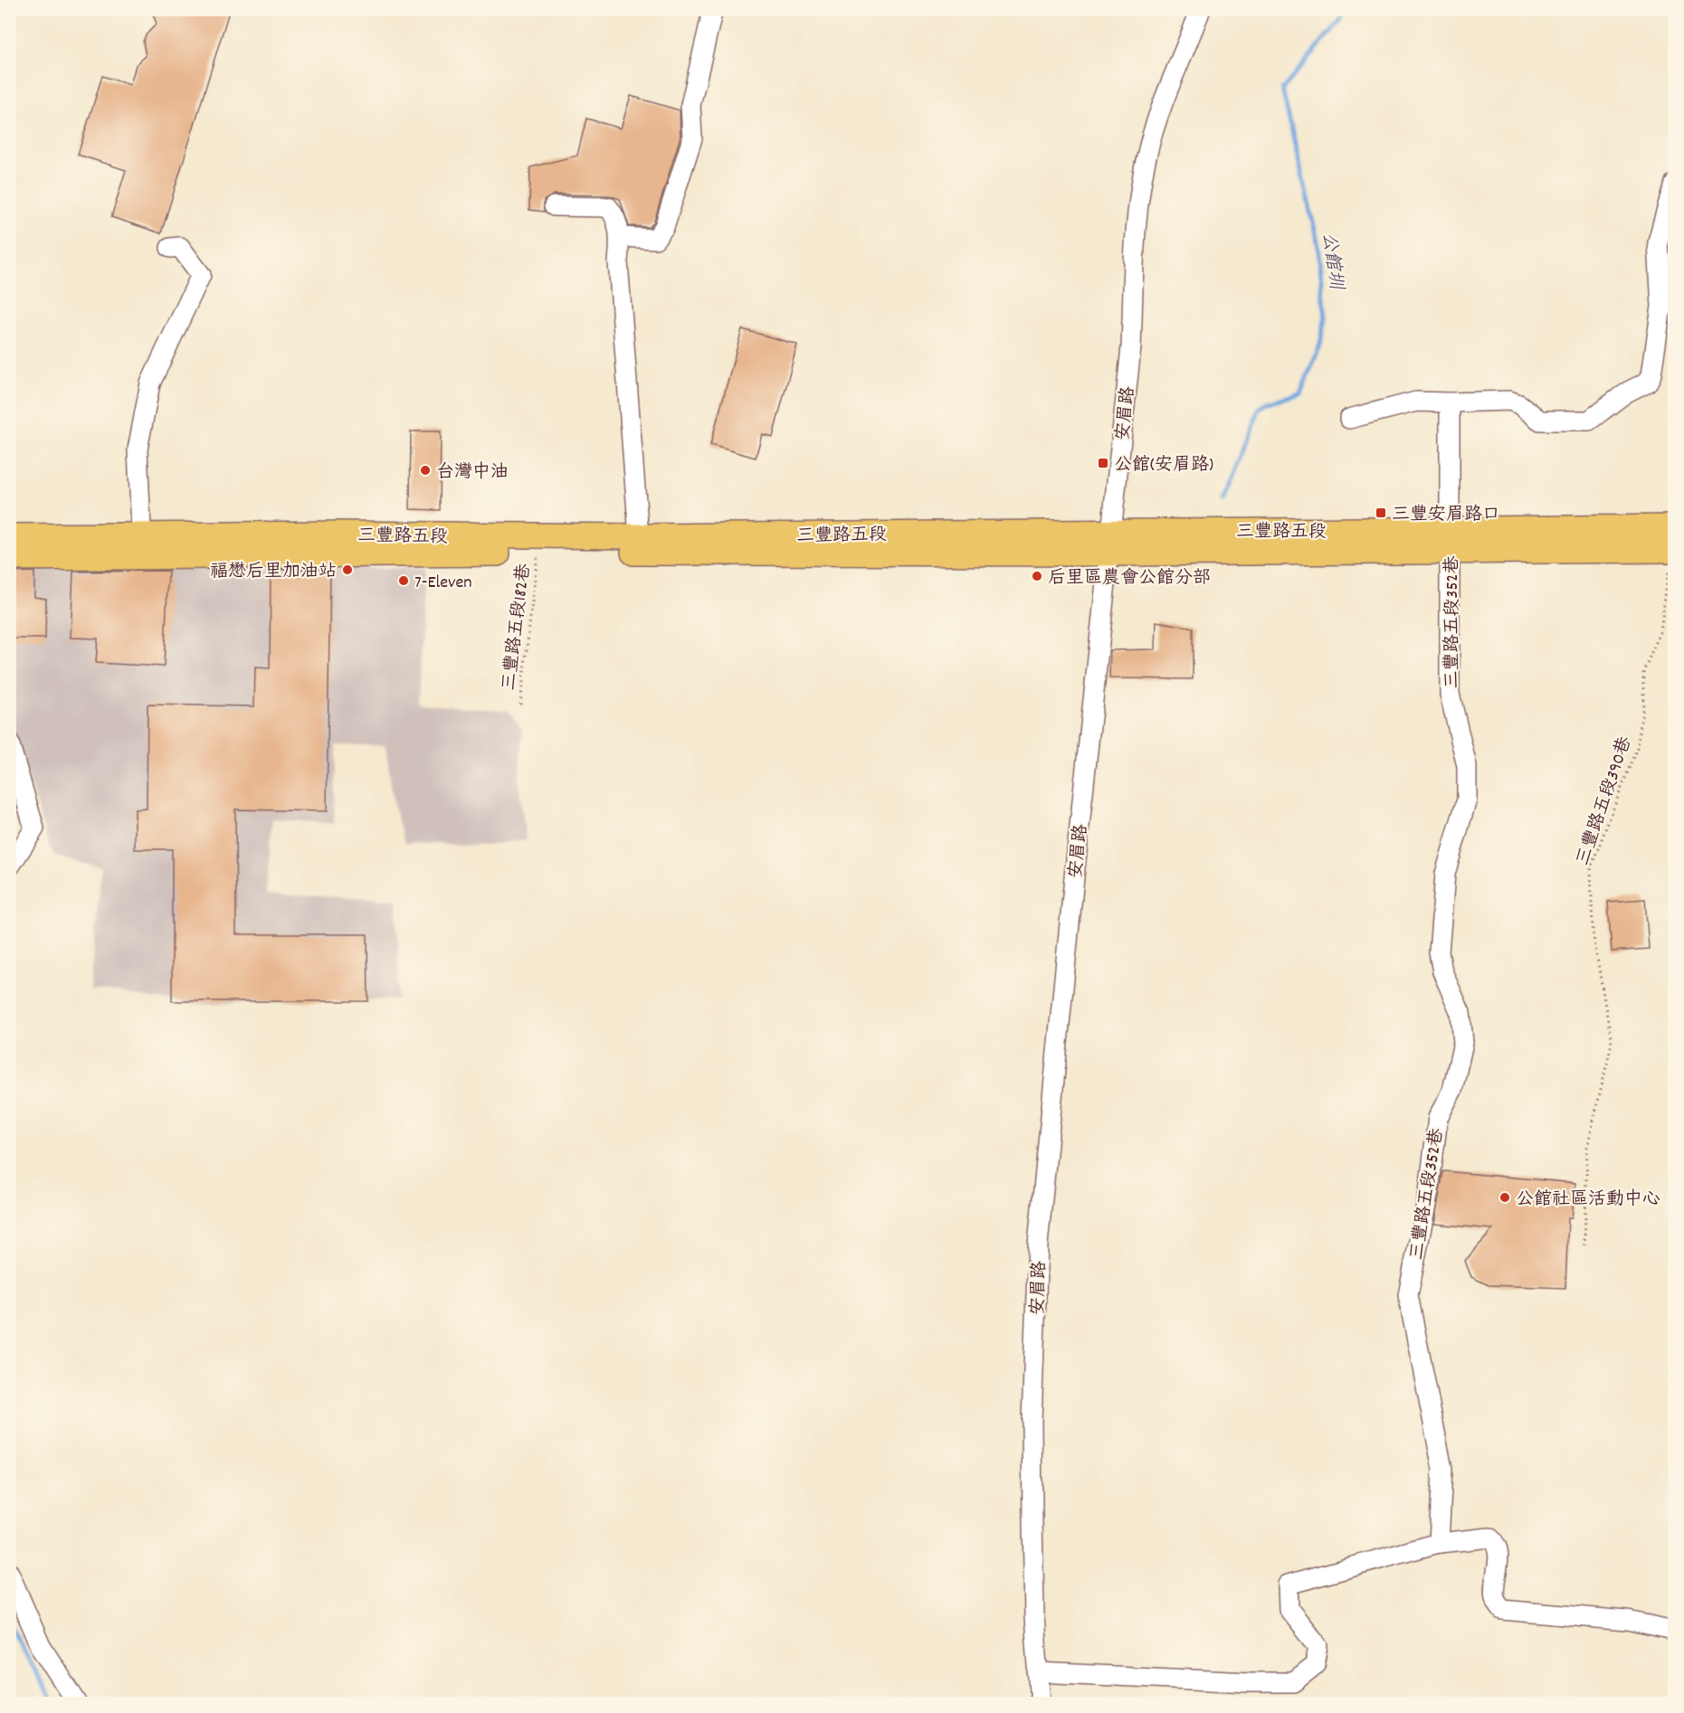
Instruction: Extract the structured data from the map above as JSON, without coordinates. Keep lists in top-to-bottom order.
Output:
{
  "streets": {
    "main road": ["三豐路五段"],
    "street": ["安眉路", "三豐路五段352巷"],
    "path": ["三豐路五段182巷", "三豐路五段390巷"]
  },
  "crossings": [
    ["安眉路", "三豐路五段"],
    ["三豐路五段", "三豐路五段352巷"],
    ["三豐路五段", "三豐路五段182巷"],
    ["三豐路五段", "三豐路五段390巷"]
  ],
  "water": ["公館圳"],
  "places": {
    "transit": ["公館(安眉路)", "三豐安眉路口"],
    "other": [
      "台灣中油",
      "福懋后里加油站",
      "后里區農會公館分部",
      "7-Eleven",
      "公館社區活動中心"
    ]
  }
}
